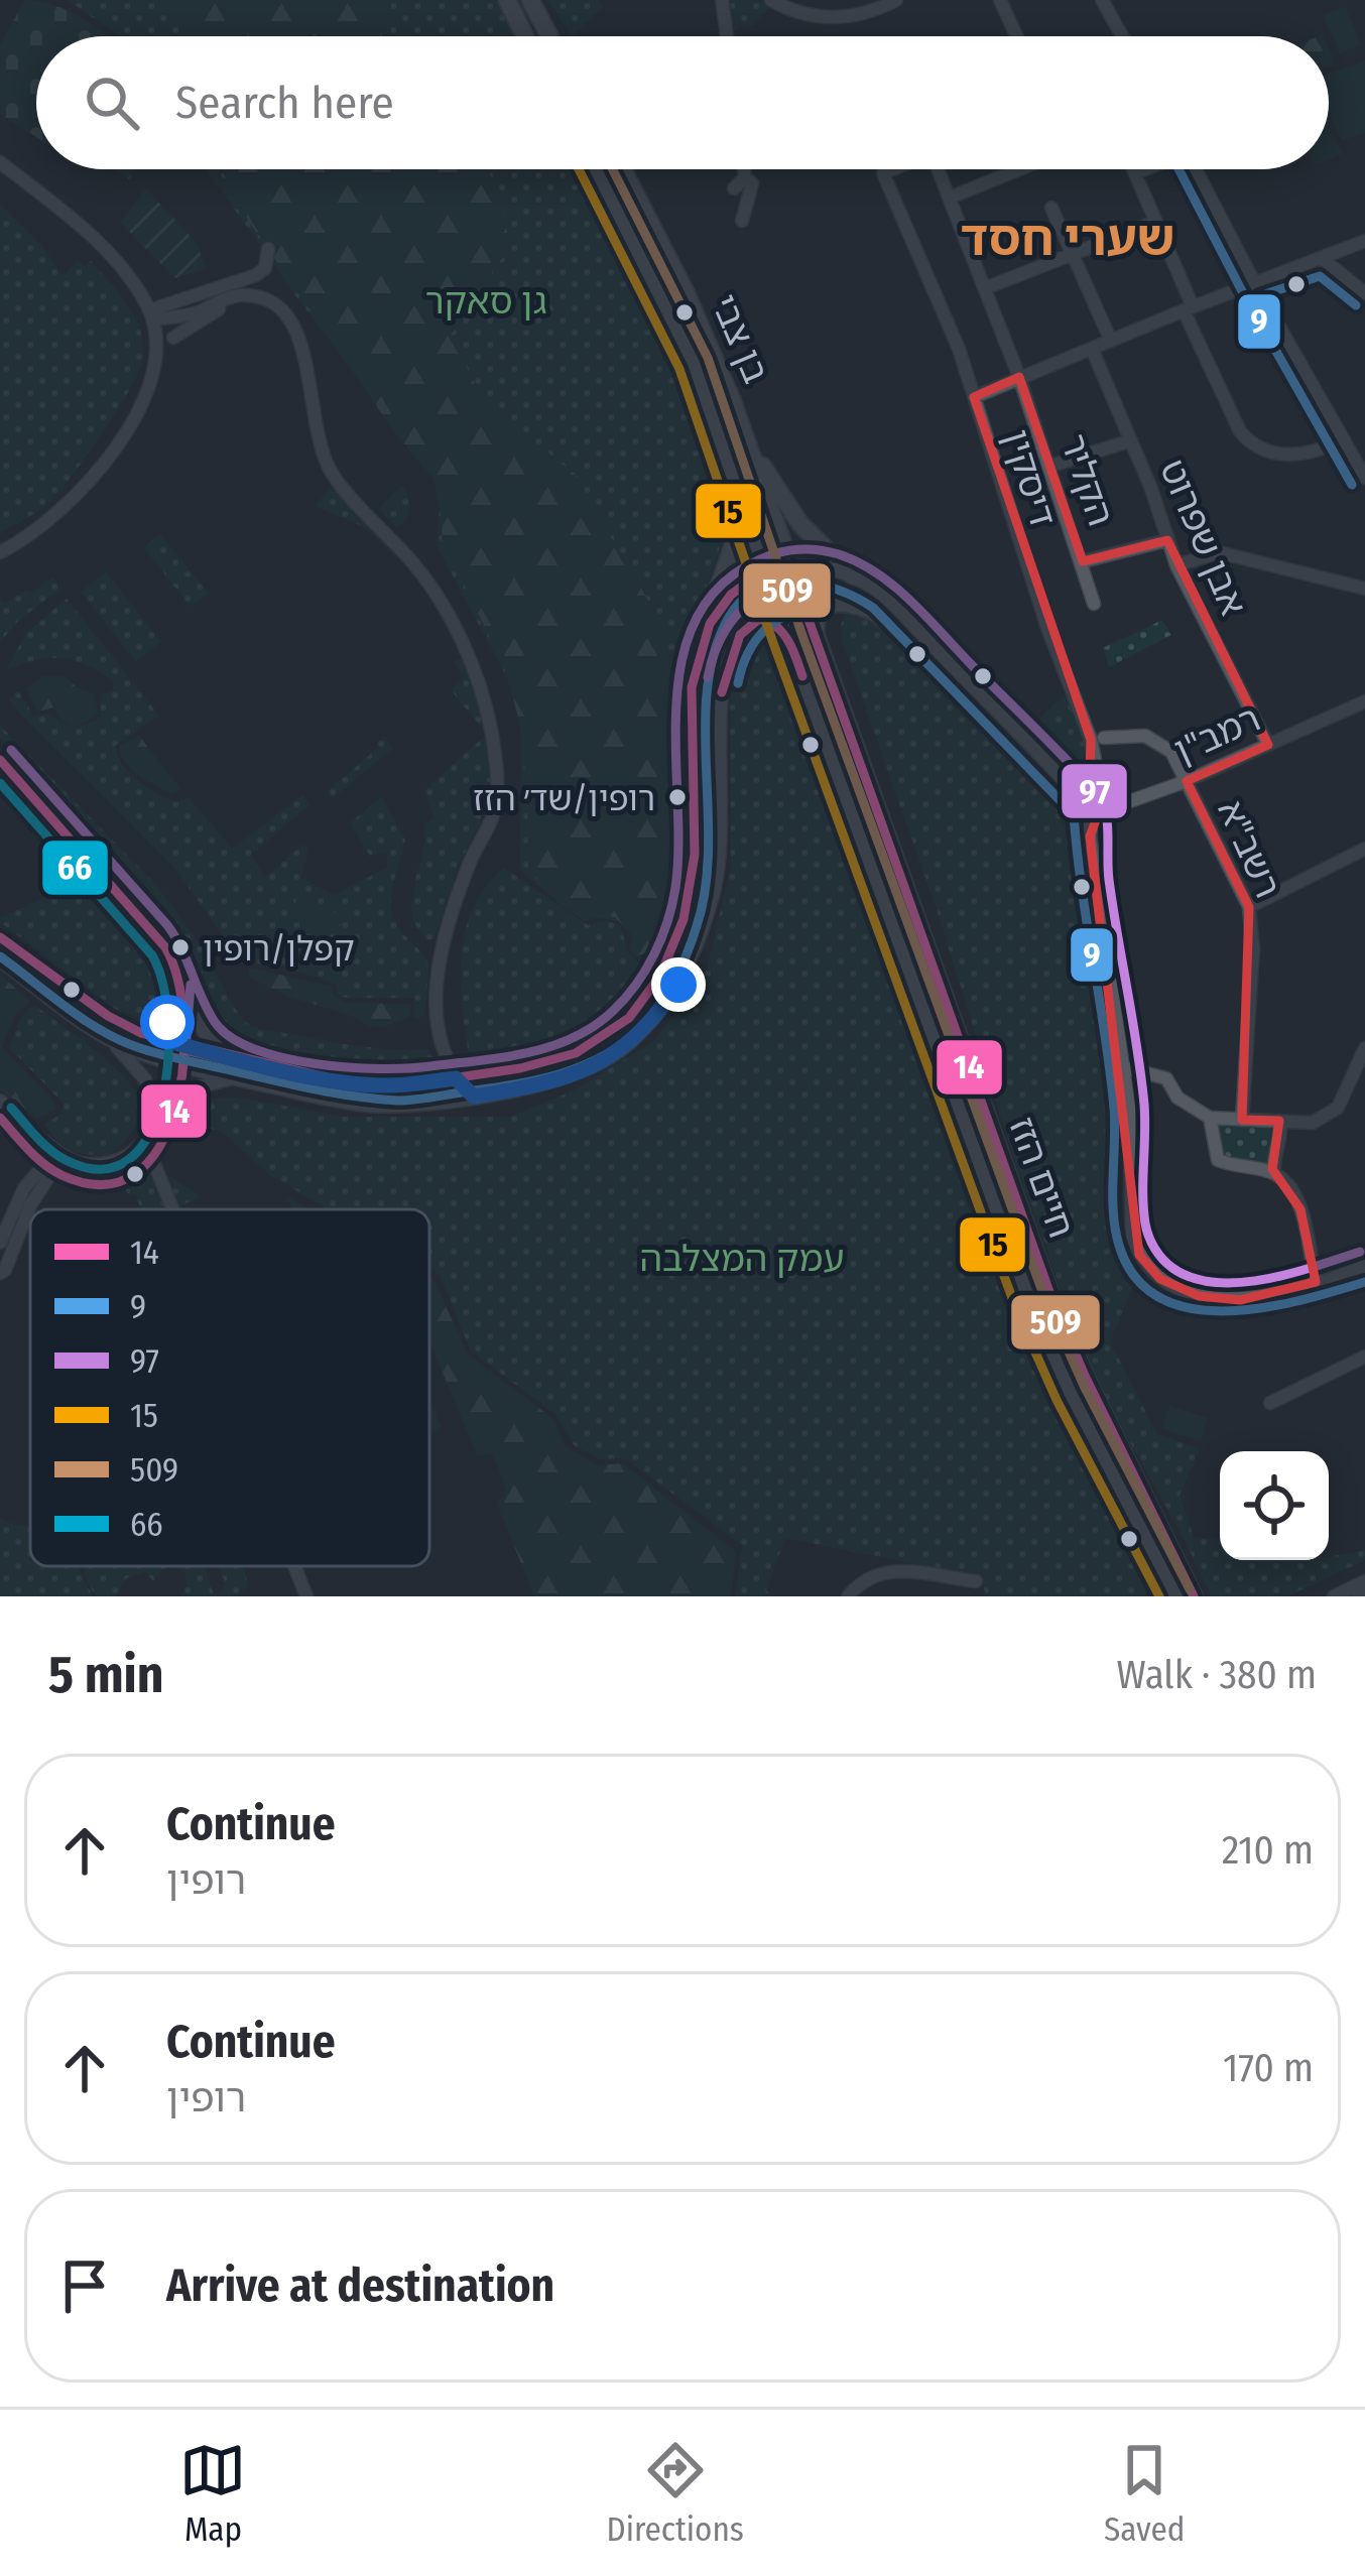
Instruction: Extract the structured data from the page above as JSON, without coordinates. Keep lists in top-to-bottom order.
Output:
{
  "streets": {
    "main road": ["בן צבי", "חיים הזז"],
    "street": [
      "דיסקין",
      "הקליר",
      "אבן שפרוט",
      "רמב\"ן",
      "רשב\"א"
    ]
  },
  "crossings": [
    ["בן צבי", "חיים הזז"],
    ["דיסקין", "רמב\"ן"],
    ["אבן שפרוט", "רמב\"ן"],
    ["רמב\"ן", "רשב\"א"]
  ],
  "districts": ["שערי חסד"],
  "parks": ["גן סאקר", "עמק המצלבה"],
  "places": ["רופין/שד׳ הזז", "קפלן/רופין"],
  "lines": [
    "transit line 9",
    "transit line 15",
    "transit line 509",
    "transit line 97",
    "transit line 14",
    "transit line 66"
  ],
  "legend": [
    "14",
    "9",
    "97",
    "15",
    "509",
    "66"
  ],
  "page": {
    "search": "Search here",
    "heading": ["5 min", "Walk · 380 m"],
    "list": [
      ["Continue", "רופין", "210 m"],
      ["Continue", "רופין", "170 m"],
      "Arrive at destination"
    ],
    "nav": ["Map", "Directions", "Saved"]
  }
}
